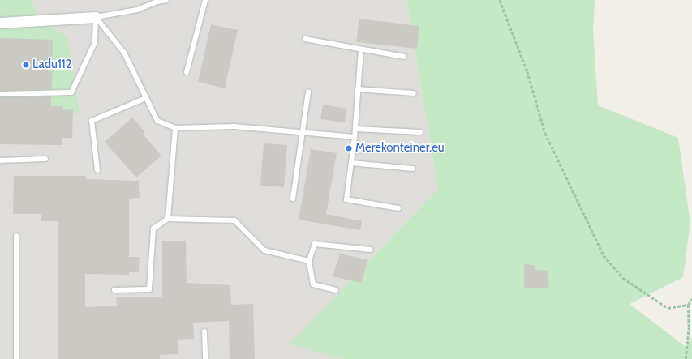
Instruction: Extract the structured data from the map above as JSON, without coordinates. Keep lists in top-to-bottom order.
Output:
{
  "places": ["Ladu112", "Merekonteiner.eu"]
}
